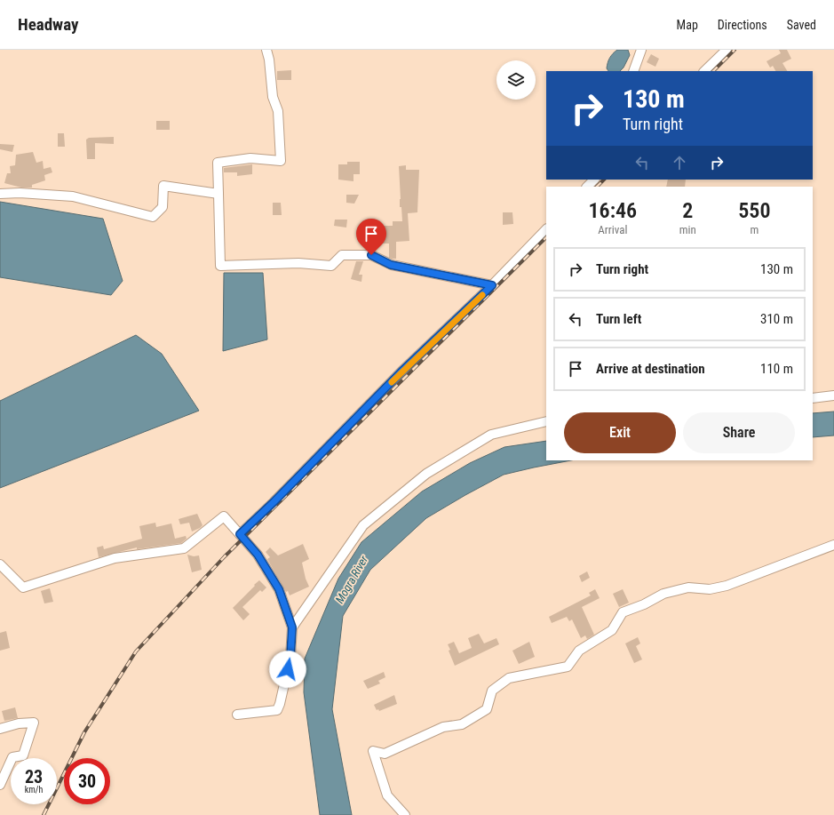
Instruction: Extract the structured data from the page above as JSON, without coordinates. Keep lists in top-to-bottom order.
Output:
{
  "water": ["Mogra River"],
  "page": {
    "header": "Headway",
    "nav": ["Map", "Directions", "Saved"],
    "turn": ["130 m", "Turn right"],
    "eta": [
      "16:46",
      "Arrival",
      "2",
      "min",
      "550",
      "m"
    ],
    "list": [
      {
        "name": "Turn right",
        "value": "130 m"
      },
      {
        "name": "Turn left",
        "value": "310 m"
      },
      {
        "name": "Arrive at destination",
        "value": "110 m"
      }
    ],
    "buttons": ["Exit", "Share"],
    "speed": "23 km/h",
    "limit": "30"
  }
}
